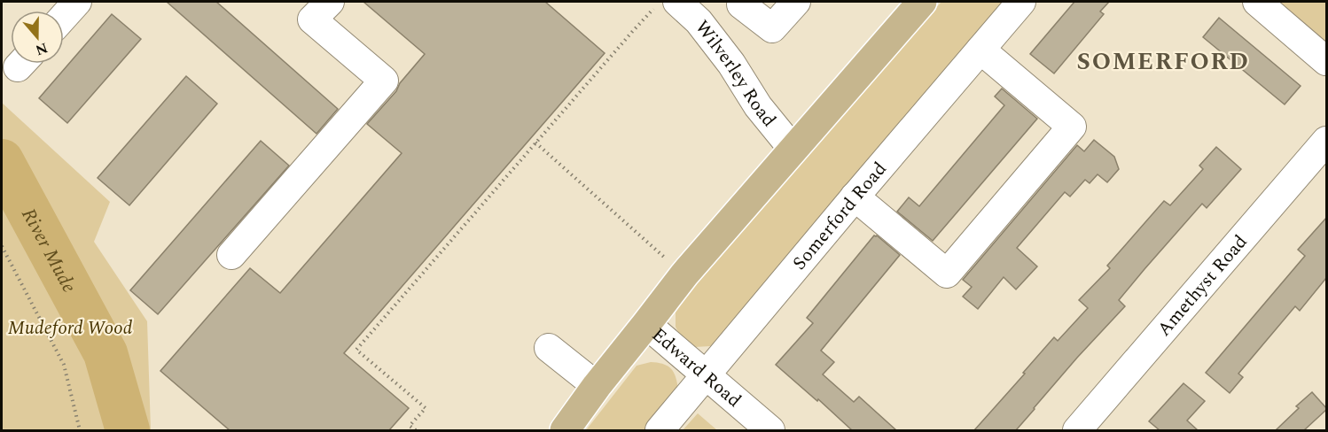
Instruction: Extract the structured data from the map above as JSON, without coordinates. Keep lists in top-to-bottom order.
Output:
{
  "streets": {
    "street": [
      "Wilverley Road",
      "Somerford Road",
      "Amethyst Road",
      "Edward Road"
    ]
  },
  "crossings": [
    ["Somerford Road", "Edward Road"]
  ],
  "districts": ["SOMERFORD"],
  "water": ["River Mude"],
  "parks": ["Mudeford Wood"],
  "north": "bottom"
}
